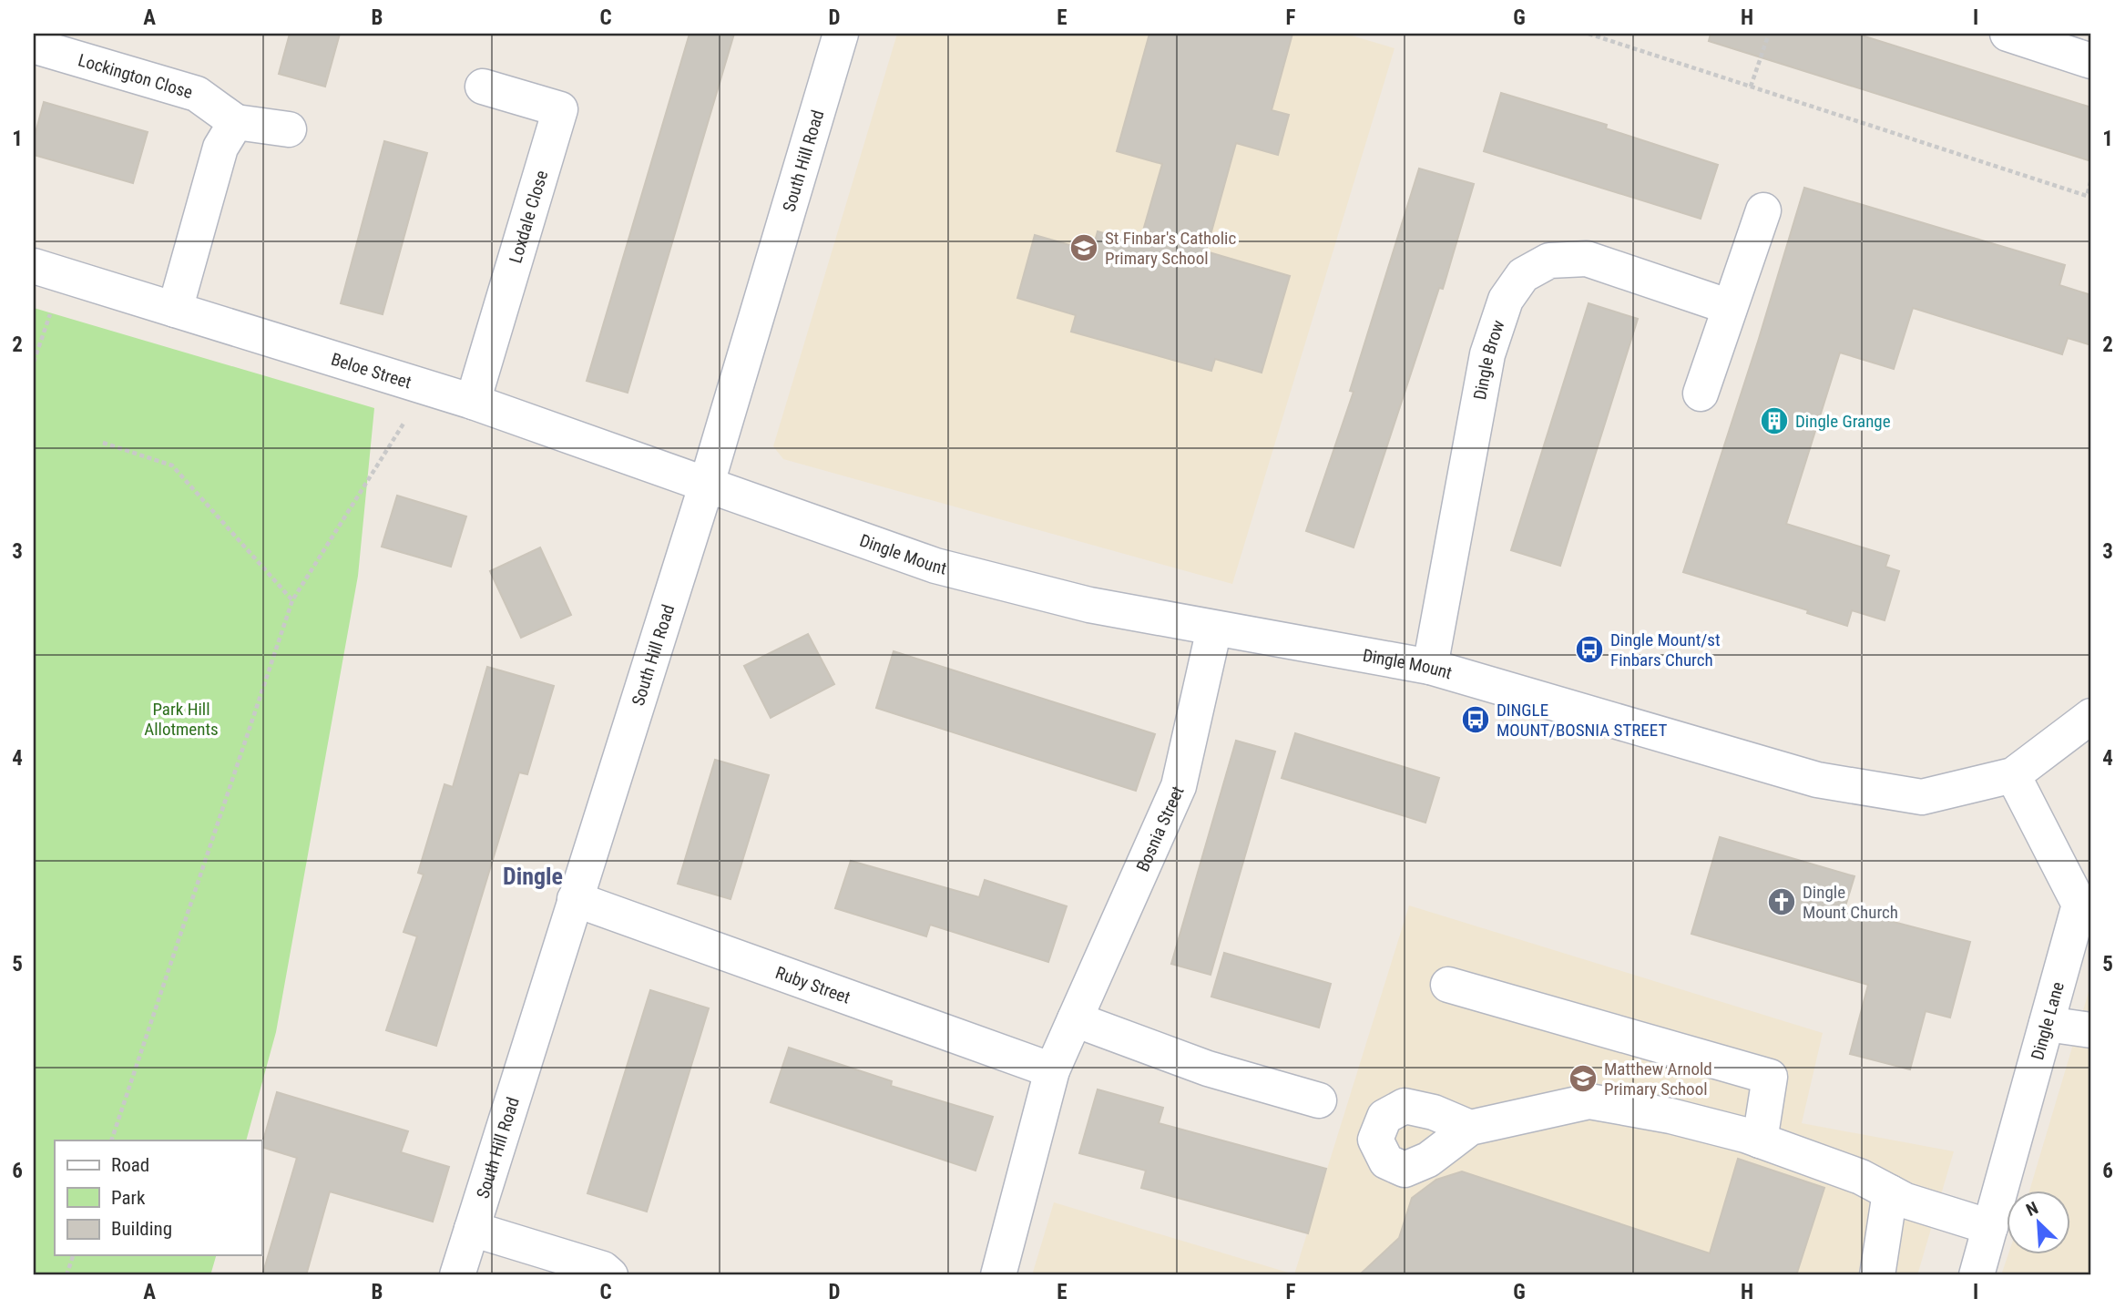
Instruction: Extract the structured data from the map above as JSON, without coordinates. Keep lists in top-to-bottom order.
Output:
{
  "streets": {
    "street": [
      "Lockington Close",
      "South Hill Road",
      "Loxdale Close",
      "Dingle Brow",
      "Beloe Street",
      "Dingle Mount",
      "Bosnia Street",
      "Ruby Street",
      "Dingle Lane"
    ]
  },
  "crossings": [
    ["South Hill Road", "Beloe Street"],
    ["South Hill Road", "Dingle Mount"],
    ["South Hill Road", "Ruby Street"],
    ["Loxdale Close", "Beloe Street"],
    ["Dingle Brow", "Dingle Mount"],
    ["Beloe Street", "Dingle Mount"],
    ["Dingle Mount", "Bosnia Street"],
    ["Dingle Mount", "Dingle Lane"],
    ["Bosnia Street", "Ruby Street"]
  ],
  "districts": ["Dingle"],
  "parks": ["Park Hill Allotments"],
  "places": {
    "school or university": ["St Finbar's Catholic Primary School", "Matthew Arnold Primary School"],
    "building": ["Dingle Grange"],
    "bus stop": ["Dingle Mount/st Finbars Church", "DINGLE MOUNT/BOSNIA STREET"],
    "church": ["Dingle Mount Church"]
  },
  "legend": ["Road", "Park", "Building"],
  "north": "top left",
  "grid": {
    "columns": [
      "A",
      "B",
      "C",
      "D",
      "E",
      "F",
      "G",
      "H",
      "I"
    ],
    "rows": [
      "1",
      "2",
      "3",
      "4",
      "5",
      "6"
    ]
  }
}
